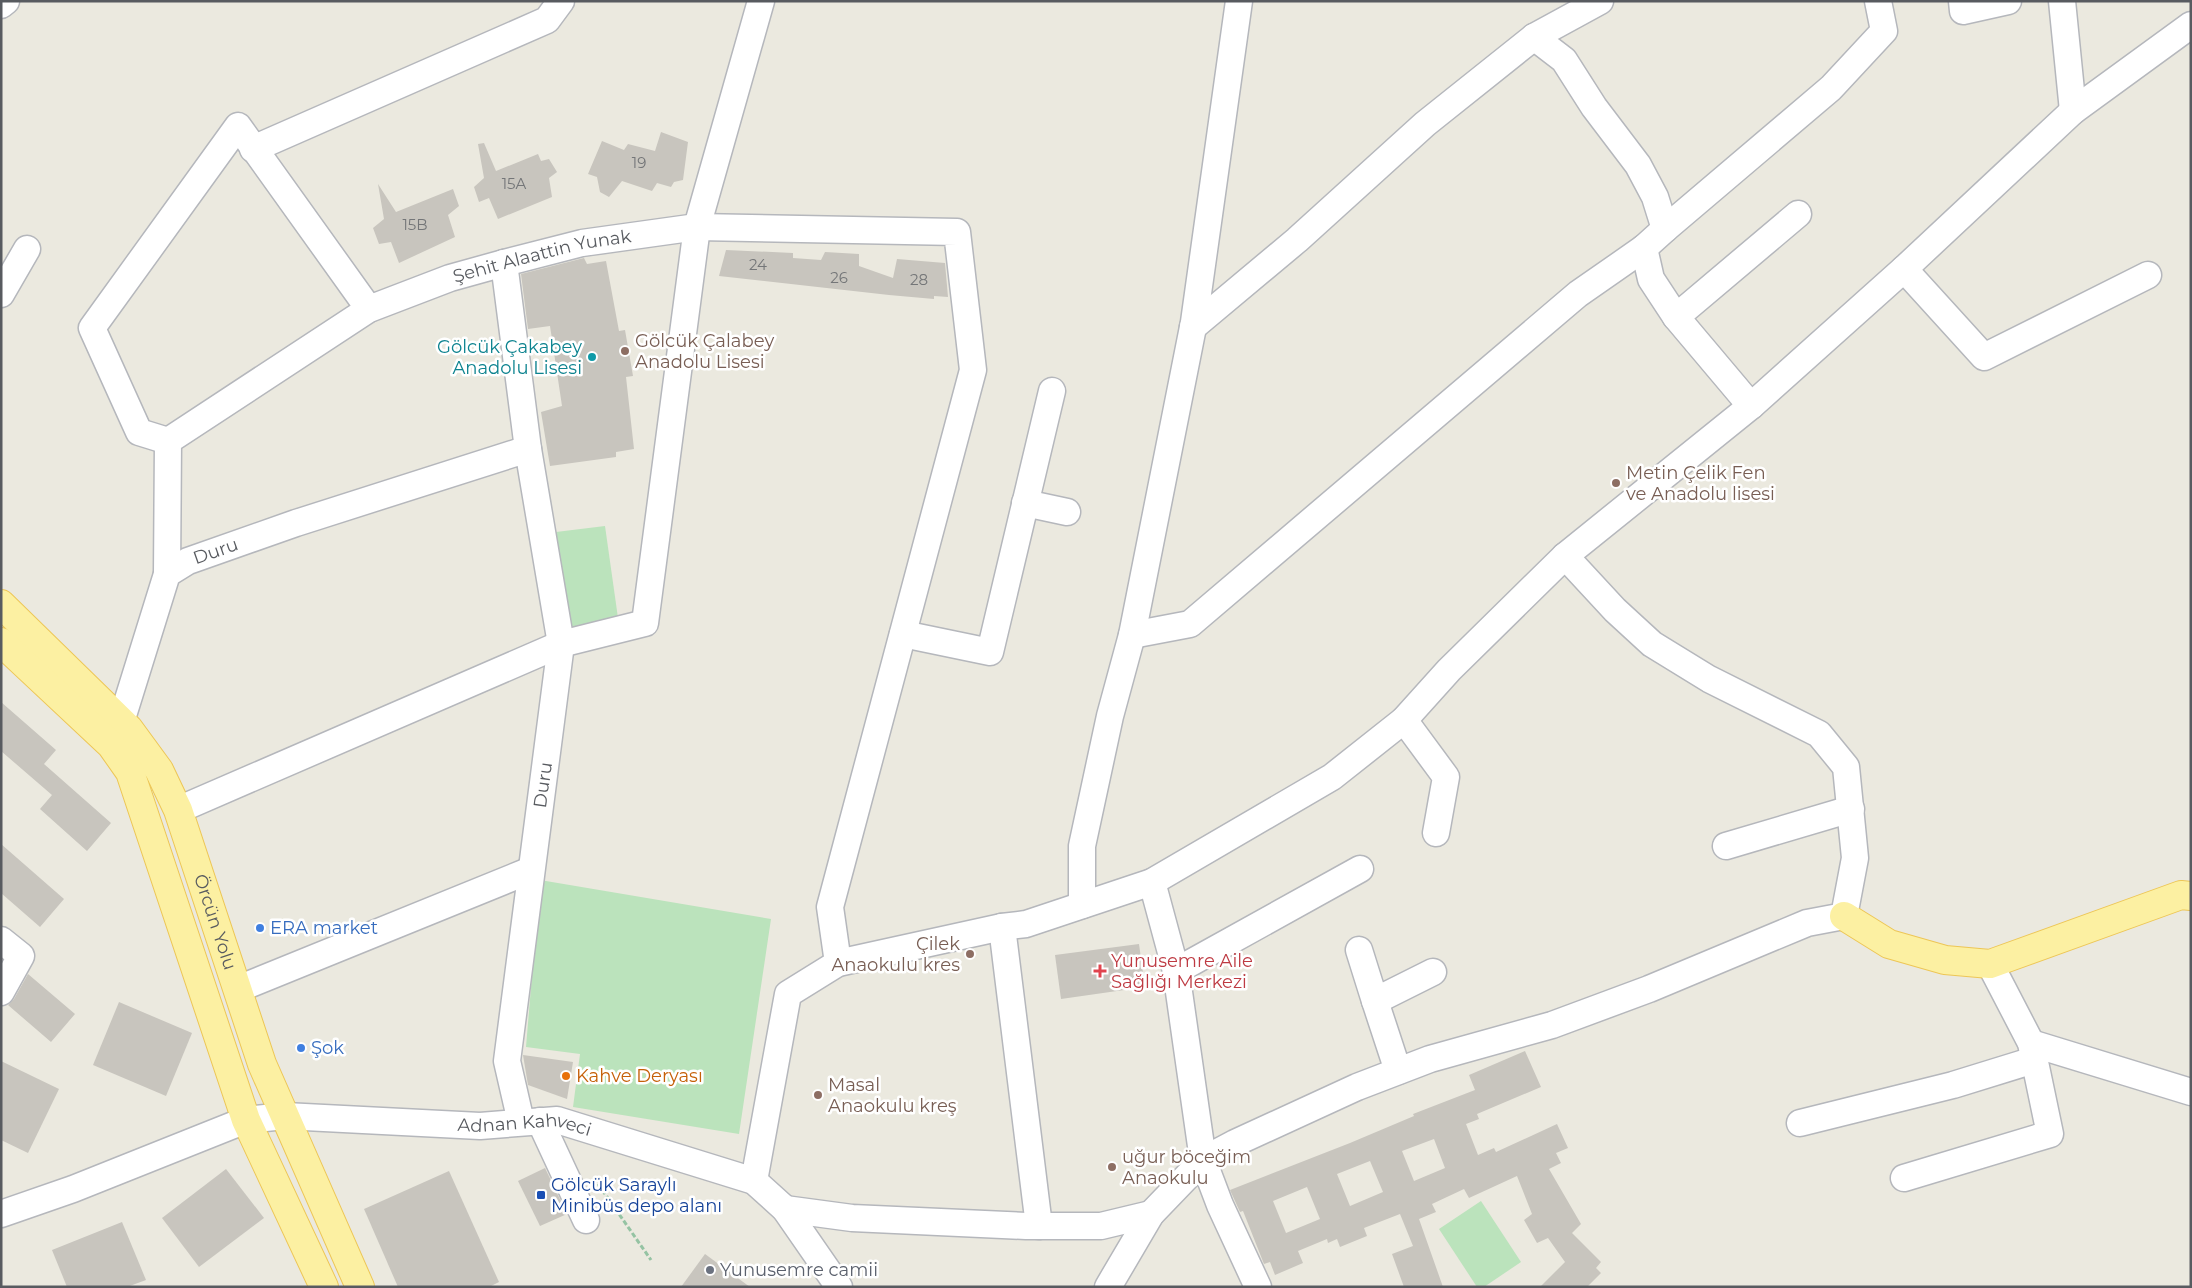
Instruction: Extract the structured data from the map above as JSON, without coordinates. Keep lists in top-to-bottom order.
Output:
{
  "streets": {
    "main road": ["Örcün Yolu"],
    "street": ["Şehit Alaattin Yunak", "Duru", "Adnan Kahveci"]
  },
  "crossings": [
    ["Şehit Alaattin Yunak", "Duru"],
    ["Duru", "Adnan Kahveci"],
    ["Örcün Yolu", "Adnan Kahveci"]
  ],
  "places": {
    "other": [
      "Gölcük Çalabey Anadolu Lisesi",
      "Gölcük Çakabey Anadolu Lisesi",
      "Metin Çelik Fen ve Anadolu lisesi",
      "ERA market",
      "Çilek Anaokulu kres",
      "Şok",
      "Kahve Deryası",
      "Masal Anaokulu kreş",
      "uğur böceğim Anaokulu",
      "Yunusemre camii"
    ],
    "health": ["Yunusemre Aile Sağlığı Merkezi"],
    "transit": ["Gölcük Saraylı Minibüs depo alanı"]
  },
  "house_numbers": [
    "19",
    "15A",
    "15B",
    "24",
    "26",
    "28"
  ]
}
